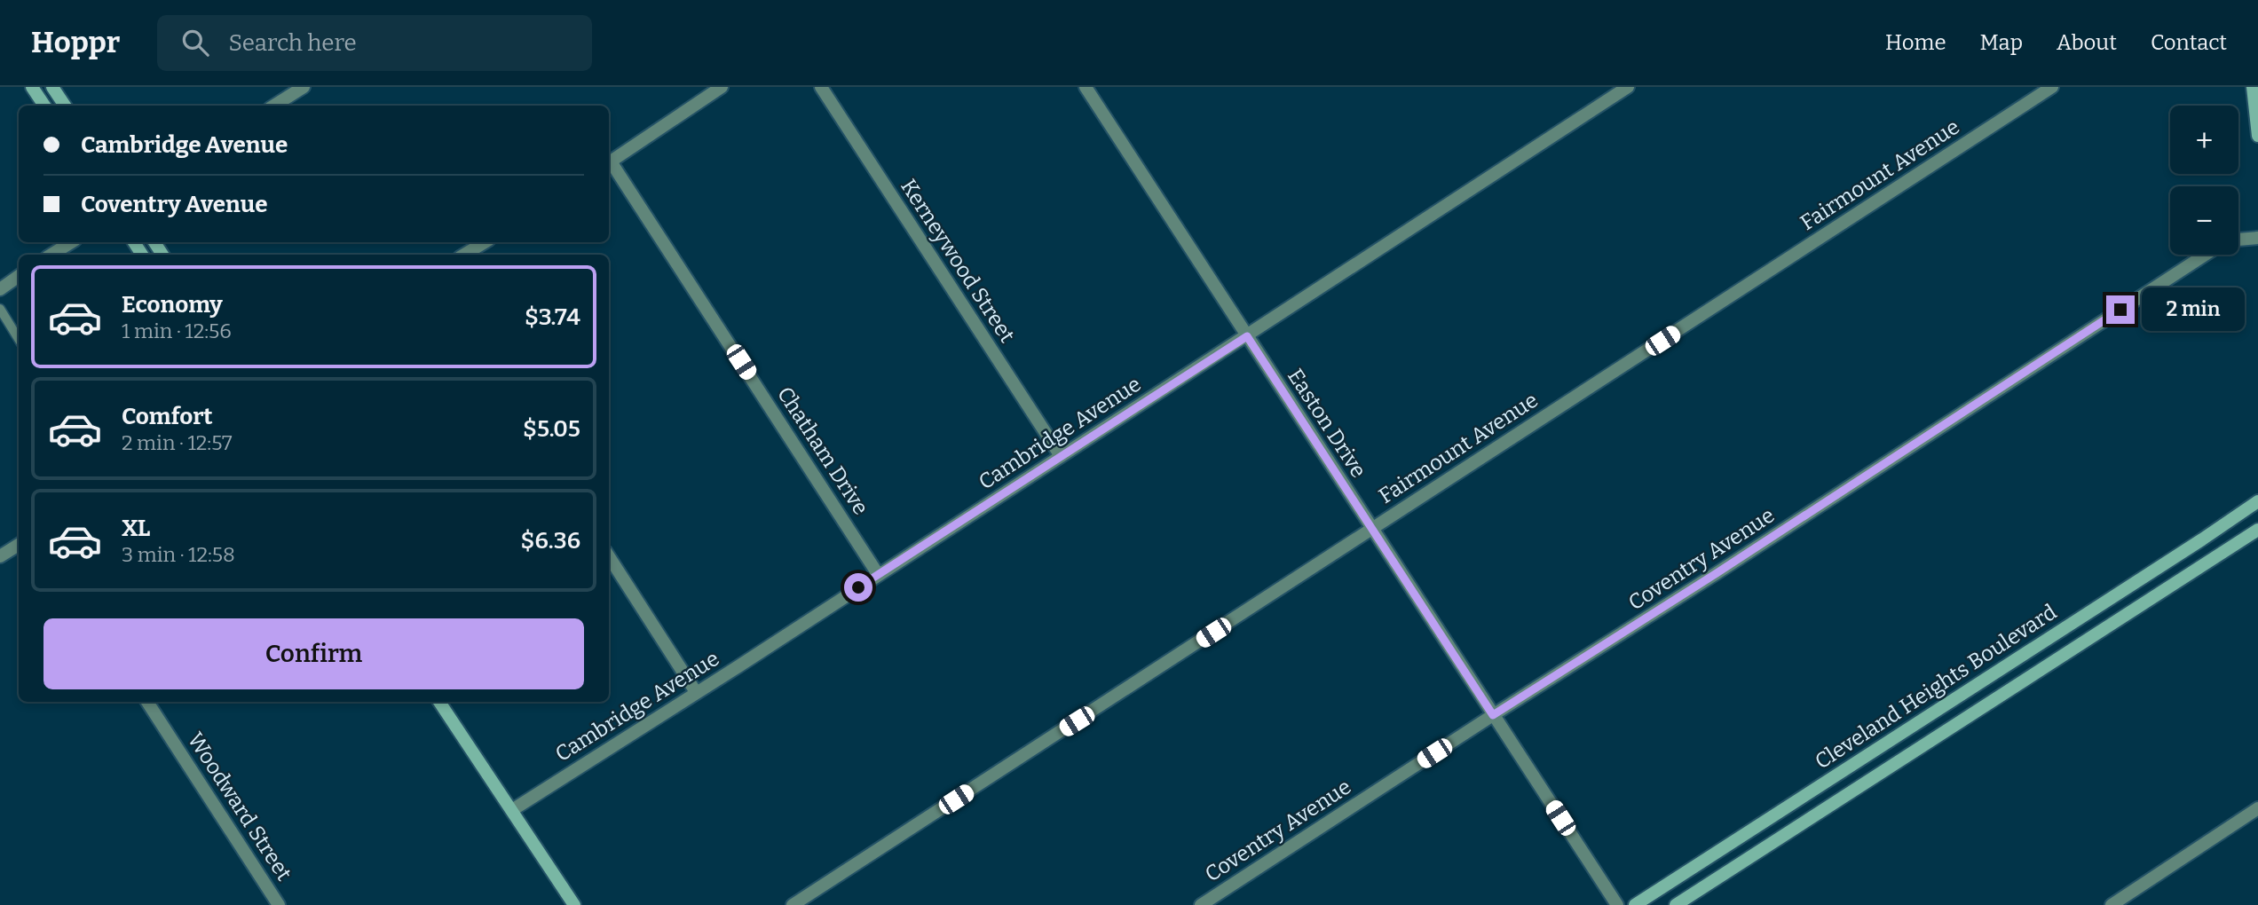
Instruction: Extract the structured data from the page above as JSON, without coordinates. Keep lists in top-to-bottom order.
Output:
{
  "streets": {
    "street": [
      "Fairmount Avenue",
      "Kerneywood Street",
      "Easton Drive",
      "Cambridge Avenue",
      "Chatham Drive",
      "Coventry Avenue",
      "Cleveland Heights Boulevard",
      "Woodward Street"
    ]
  },
  "crossings": [
    ["Fairmount Avenue", "Easton Drive"],
    ["Kerneywood Street", "Cambridge Avenue"],
    ["Easton Drive", "Cambridge Avenue"],
    ["Easton Drive", "Coventry Avenue"],
    ["Cambridge Avenue", "Chatham Drive"]
  ],
  "page": {
    "header": "Hoppr",
    "search": "Search here",
    "nav": [
      "Home",
      "Map",
      "About",
      "Contact"
    ],
    "map_buttons": ["+", "−"],
    "banner": ["Cambridge Avenue", "Coventry Avenue"],
    "list": [
      {
        "name": "Economy",
        "note": "1 min · 12:56",
        "value": "$3.74"
      },
      {
        "name": "Comfort",
        "note": "2 min · 12:57",
        "value": "$5.05"
      },
      {
        "name": "XL",
        "note": "3 min · 12:58",
        "value": "$6.36"
      }
    ],
    "bubble": "2 min",
    "buttons": "Confirm"
  }
}
